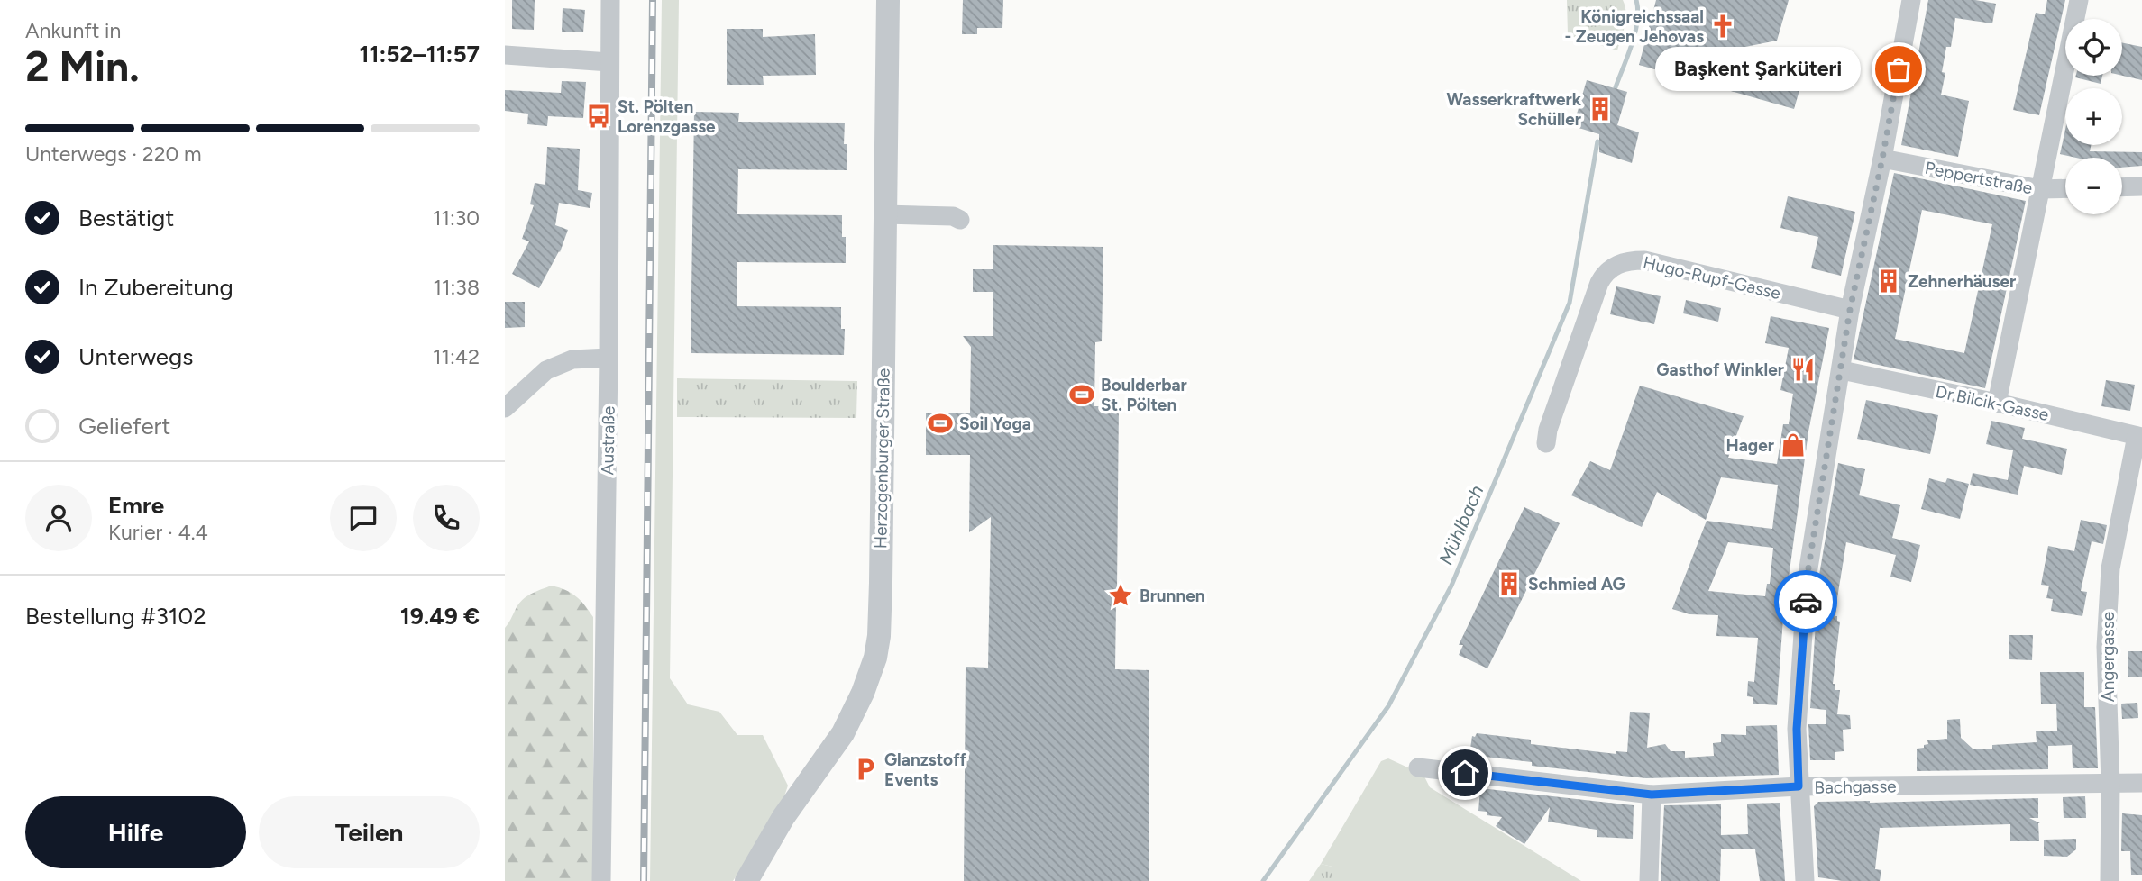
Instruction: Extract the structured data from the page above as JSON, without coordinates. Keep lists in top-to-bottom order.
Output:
{
  "streets": {
    "street": [
      "Peppertstraße",
      "Hugo-Rupf-Gasse",
      "Dr.Bilcik-Gasse",
      "Austraße",
      "Herzogenburger Straße",
      "Angergasse",
      "Bachgasse"
    ]
  },
  "crossings": [
    ["Dr.Bilcik-Gasse", "Angergasse"],
    ["Angergasse", "Bachgasse"]
  ],
  "water": ["Mühlbach"],
  "places": {
    "church": ["Königreichssaal - Zeugen Jehovas"],
    "other": ["Başkent Şarküteri"],
    "building": ["Wasserkraftwerk Schüller", "Zehnerhäuser", "Schmied AG"],
    "bus stop": ["St. Pölten Lorenzgasse"],
    "restaurant": ["Gasthof Winkler"],
    "sports": ["Boulderbar St. Pölten", "Soil Yoga"],
    "shop": ["Hager"],
    "place": ["Brunnen"],
    "parking": ["Glanzstoff Events"]
  },
  "page": {
    "heading": ["2 Min.", "Ankunft in", "11:52–11:57"],
    "panel": [
      "Emre",
      "Kurier · 4.4",
      "Bestellung #3102",
      "19.49 €"
    ],
    "map_buttons": ["+", "−"],
    "bubble": "Başkent Şarküteri",
    "bar": "Unterwegs · 220 m",
    "list": [
      ["Bestätigt", "11:30"],
      ["In Zubereitung", "11:38"],
      ["Unterwegs", "11:42"],
      "Geliefert"
    ],
    "buttons": ["Hilfe", "Teilen"]
  }
}
